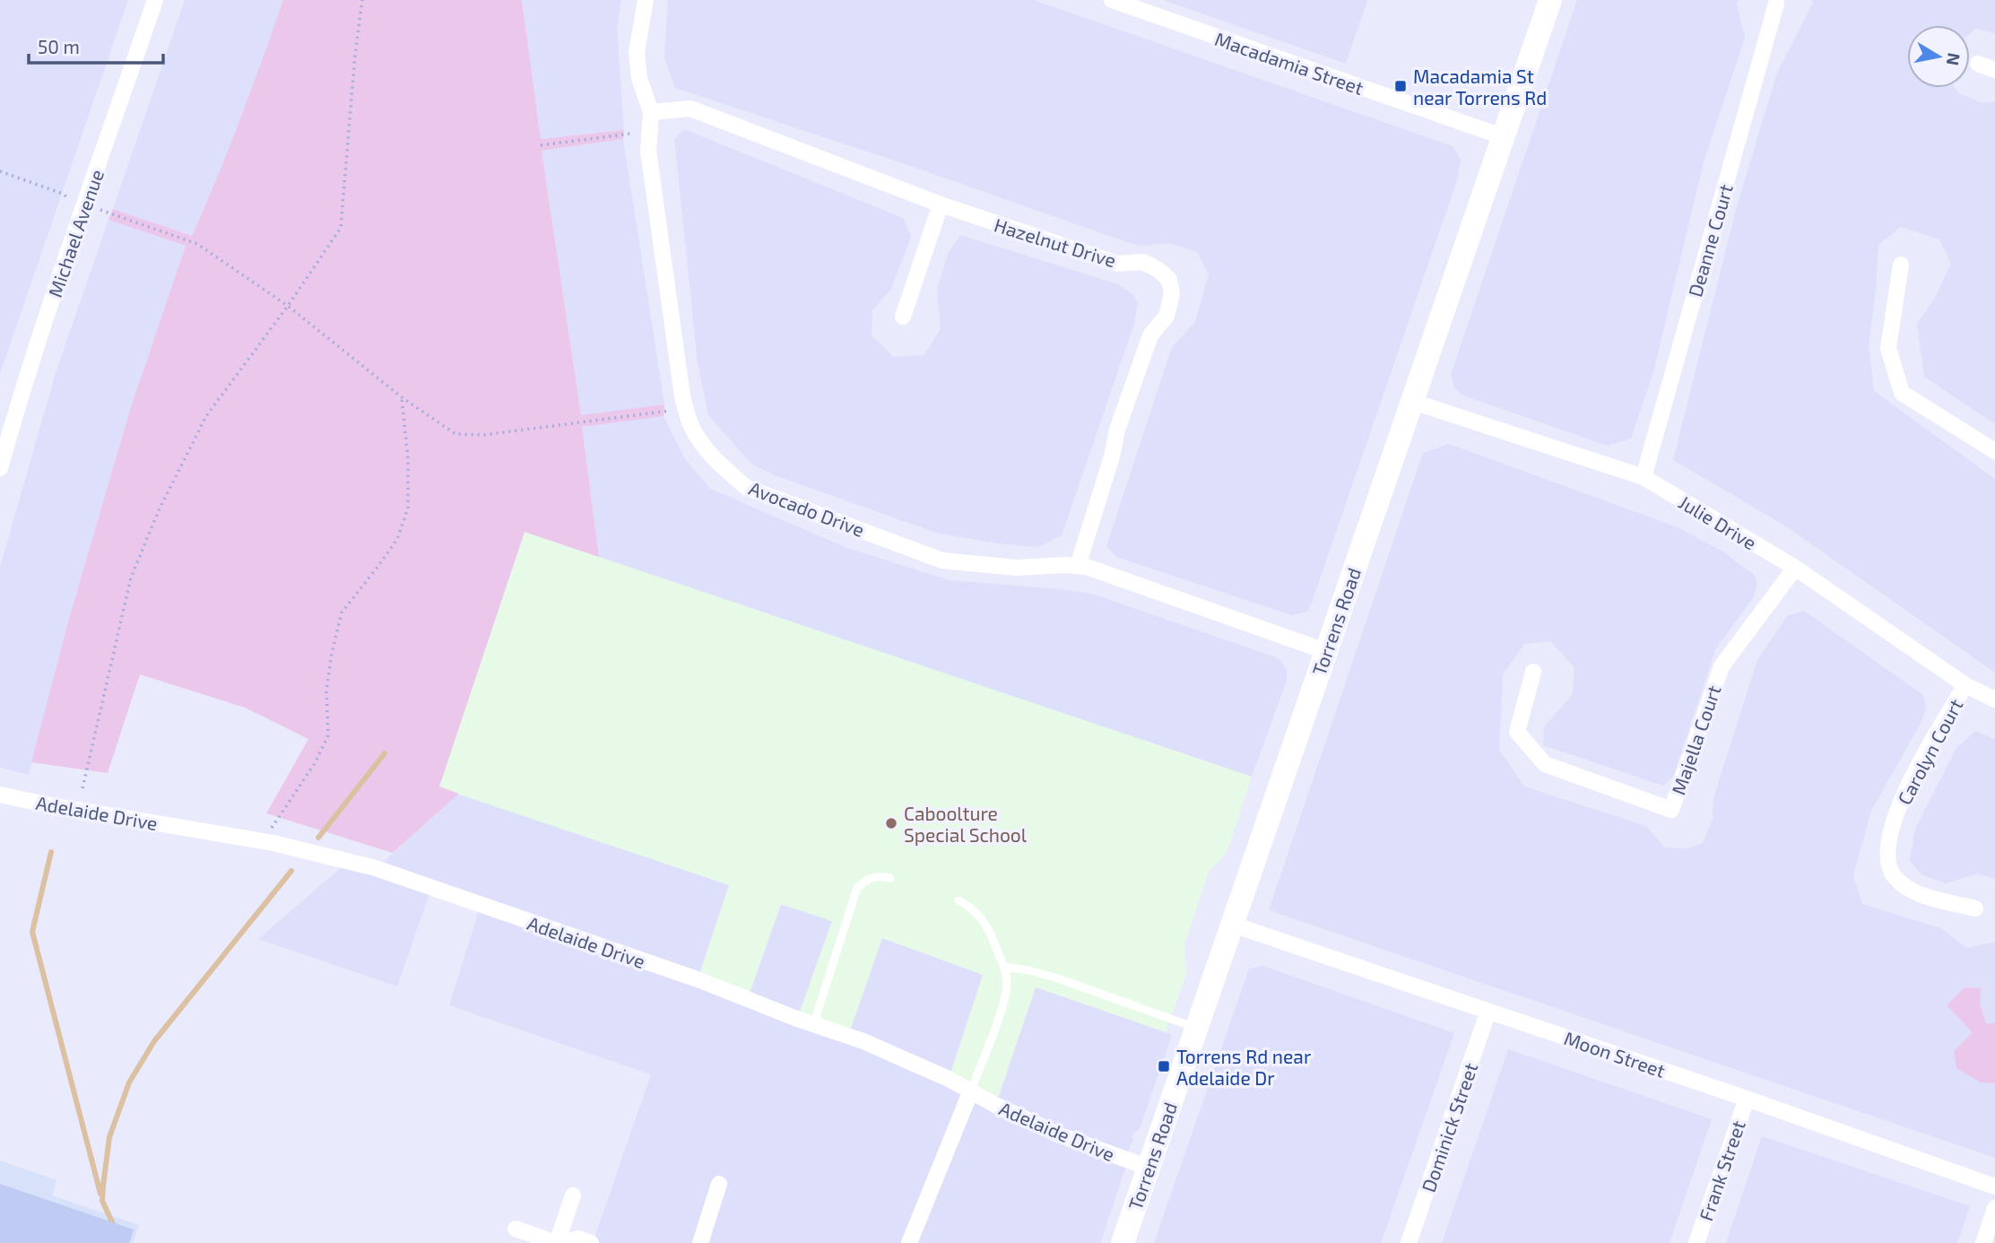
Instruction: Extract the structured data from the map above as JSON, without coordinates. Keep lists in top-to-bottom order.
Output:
{
  "streets": {
    "main road": ["Torrens Road"],
    "street": [
      "Macadamia Street",
      "Michael Avenue",
      "Deanne Court",
      "Hazelnut Drive",
      "Avocado Drive",
      "Julie Drive",
      "Majella Court",
      "Carolyn Court",
      "Adelaide Drive",
      "Moon Street",
      "Dominick Street",
      "Frank Street"
    ]
  },
  "crossings": [
    ["Macadamia Street", "Torrens Road"],
    ["Deanne Court", "Julie Drive"],
    ["Hazelnut Drive", "Avocado Drive"],
    ["Avocado Drive", "Torrens Road"],
    ["Julie Drive", "Torrens Road"],
    ["Julie Drive", "Majella Court"],
    ["Julie Drive", "Carolyn Court"],
    ["Torrens Road", "Adelaide Drive"],
    ["Torrens Road", "Moon Street"],
    ["Moon Street", "Dominick Street"],
    ["Moon Street", "Frank Street"]
  ],
  "places": {
    "transit": ["Macadamia St near Torrens Rd", "Torrens Rd near Adelaide Dr"],
    "other": ["Caboolture Special School"]
  },
  "scale_bar": "50 m",
  "north": "right"
}
